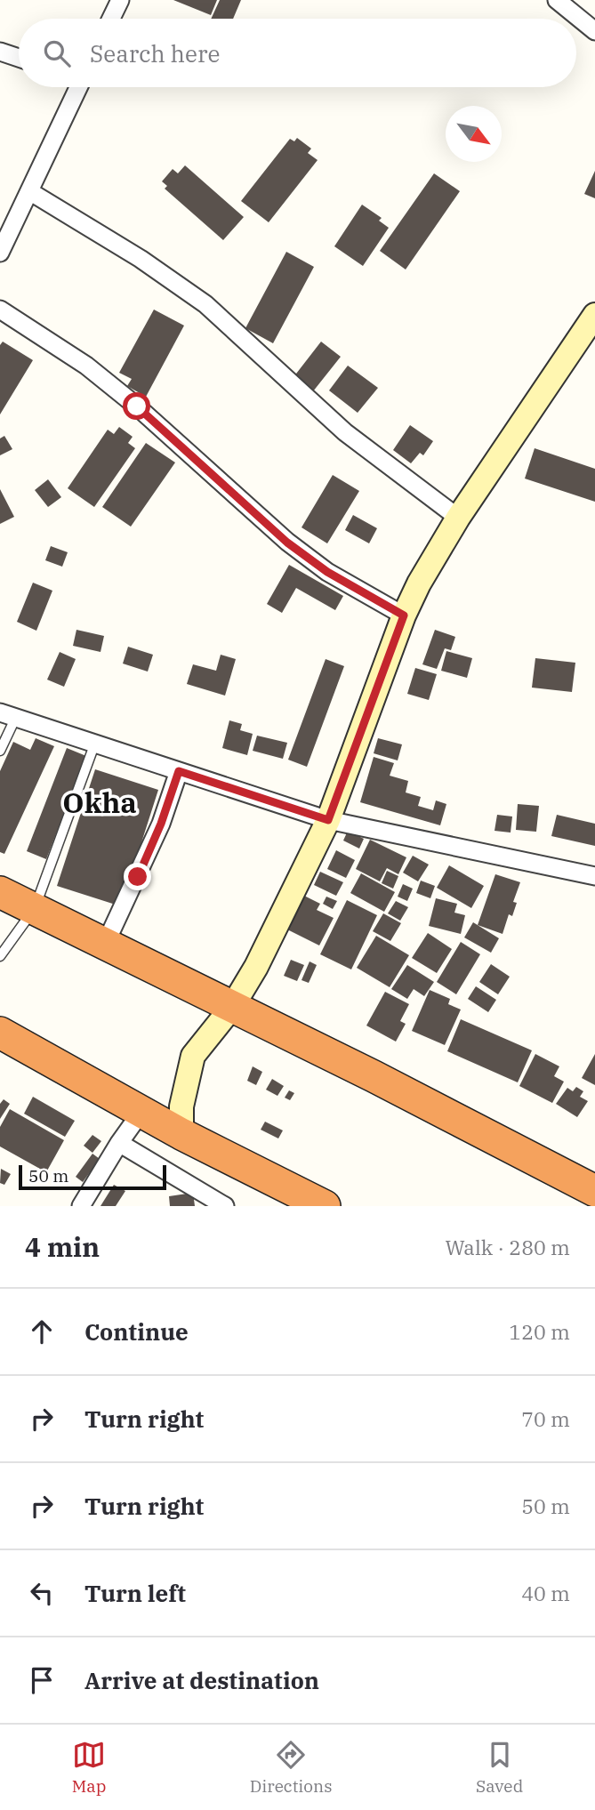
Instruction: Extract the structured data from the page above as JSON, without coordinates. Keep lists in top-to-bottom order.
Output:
{
  "districts": ["Okha"],
  "scale_bar": "50 m",
  "north": "bottom right",
  "page": {
    "search": "Search here",
    "scale": "50 m",
    "heading": ["4 min", "Walk · 280 m"],
    "list": [
      ["Continue", "120 m"],
      ["Turn right", "70 m"],
      ["Turn right", "50 m"],
      ["Turn left", "40 m"],
      "Arrive at destination"
    ],
    "nav": ["Map", "Directions", "Saved"]
  }
}
